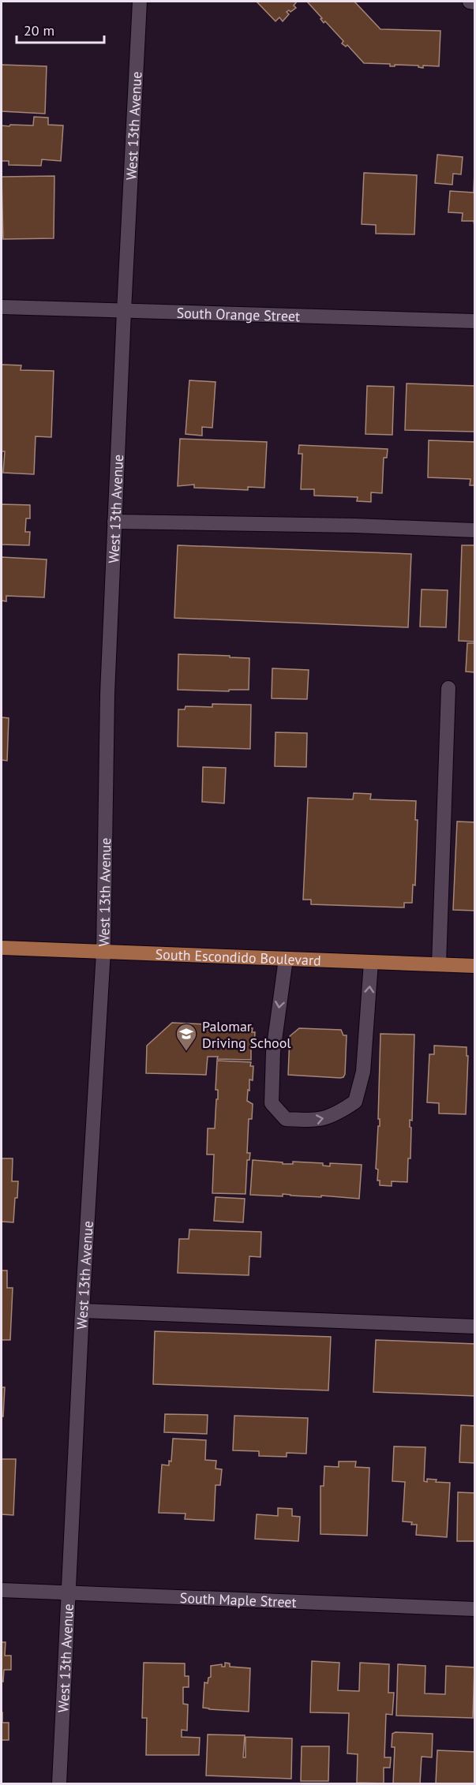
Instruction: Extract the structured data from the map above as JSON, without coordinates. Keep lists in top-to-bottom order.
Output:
{
  "streets": {
    "main road": ["South Escondido Boulevard"],
    "street": ["West 13th Avenue", "South Orange Street", "South Maple Street"]
  },
  "crossings": [
    ["West 13th Avenue", "South Orange Street"],
    ["West 13th Avenue", "South Escondido Boulevard"],
    ["West 13th Avenue", "South Maple Street"]
  ],
  "places": {
    "school or university": ["Palomar Driving School"]
  },
  "scale_bar": "20 m"
}
